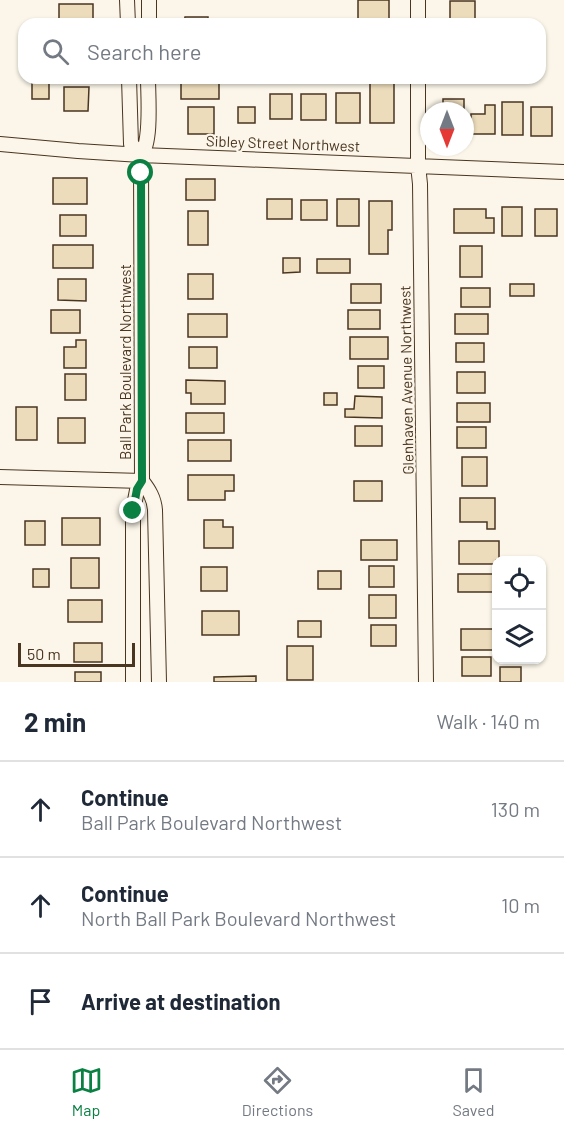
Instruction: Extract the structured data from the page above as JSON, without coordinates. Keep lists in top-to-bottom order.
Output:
{
  "streets": {
    "street": ["Sibley Street Northwest", "Ball Park Boulevard Northwest", "Glenhaven Avenue Northwest"]
  },
  "crossings": [
    ["Sibley Street Northwest", "Ball Park Boulevard Northwest"],
    ["Sibley Street Northwest", "Glenhaven Avenue Northwest"]
  ],
  "scale_bar": "50 m",
  "north": "bottom",
  "page": {
    "search": "Search here",
    "scale": "50 m",
    "heading": ["2 min", "Walk · 140 m"],
    "list": [
      ["Continue", "Ball Park Boulevard Northwest", "130 m"],
      ["Continue", "North Ball Park Boulevard Northwest", "10 m"],
      "Arrive at destination"
    ],
    "nav": ["Map", "Directions", "Saved"]
  }
}
